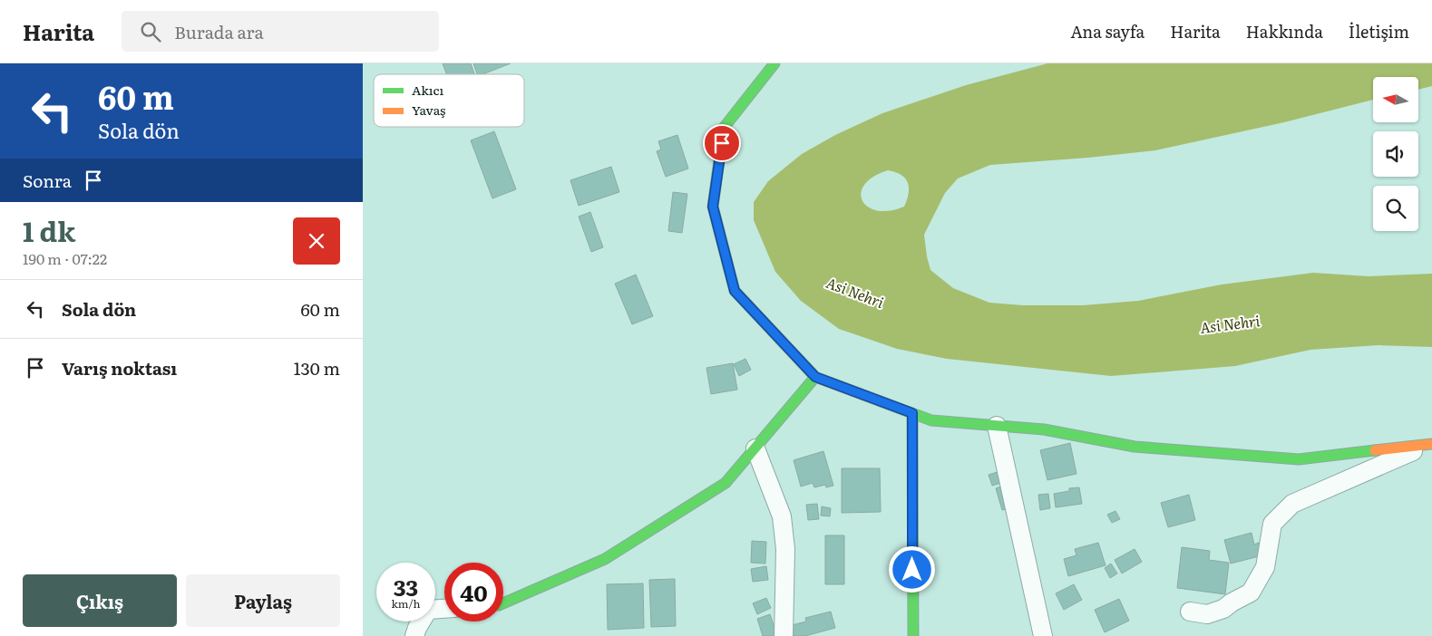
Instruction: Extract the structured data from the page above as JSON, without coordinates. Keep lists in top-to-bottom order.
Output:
{
  "water": ["Asi Nehri"],
  "legend": ["Akıcı", "Yavaş"],
  "north": "left",
  "page": {
    "header": "Harita",
    "search": "Burada ara",
    "nav": [
      "Ana sayfa",
      "Harita",
      "Hakkında",
      "İletişim"
    ],
    "turn": ["60 m", "Sola dön"],
    "then": "Sonra",
    "heading": ["1 dk", "190 m · 07:22"],
    "list": [
      {
        "name": "Sola dön",
        "value": "60 m"
      },
      {
        "name": "Varış noktası",
        "value": "130 m"
      }
    ],
    "speed": "33 km/h",
    "limit": "40",
    "buttons": ["Çıkış", "Paylaş"]
  }
}
